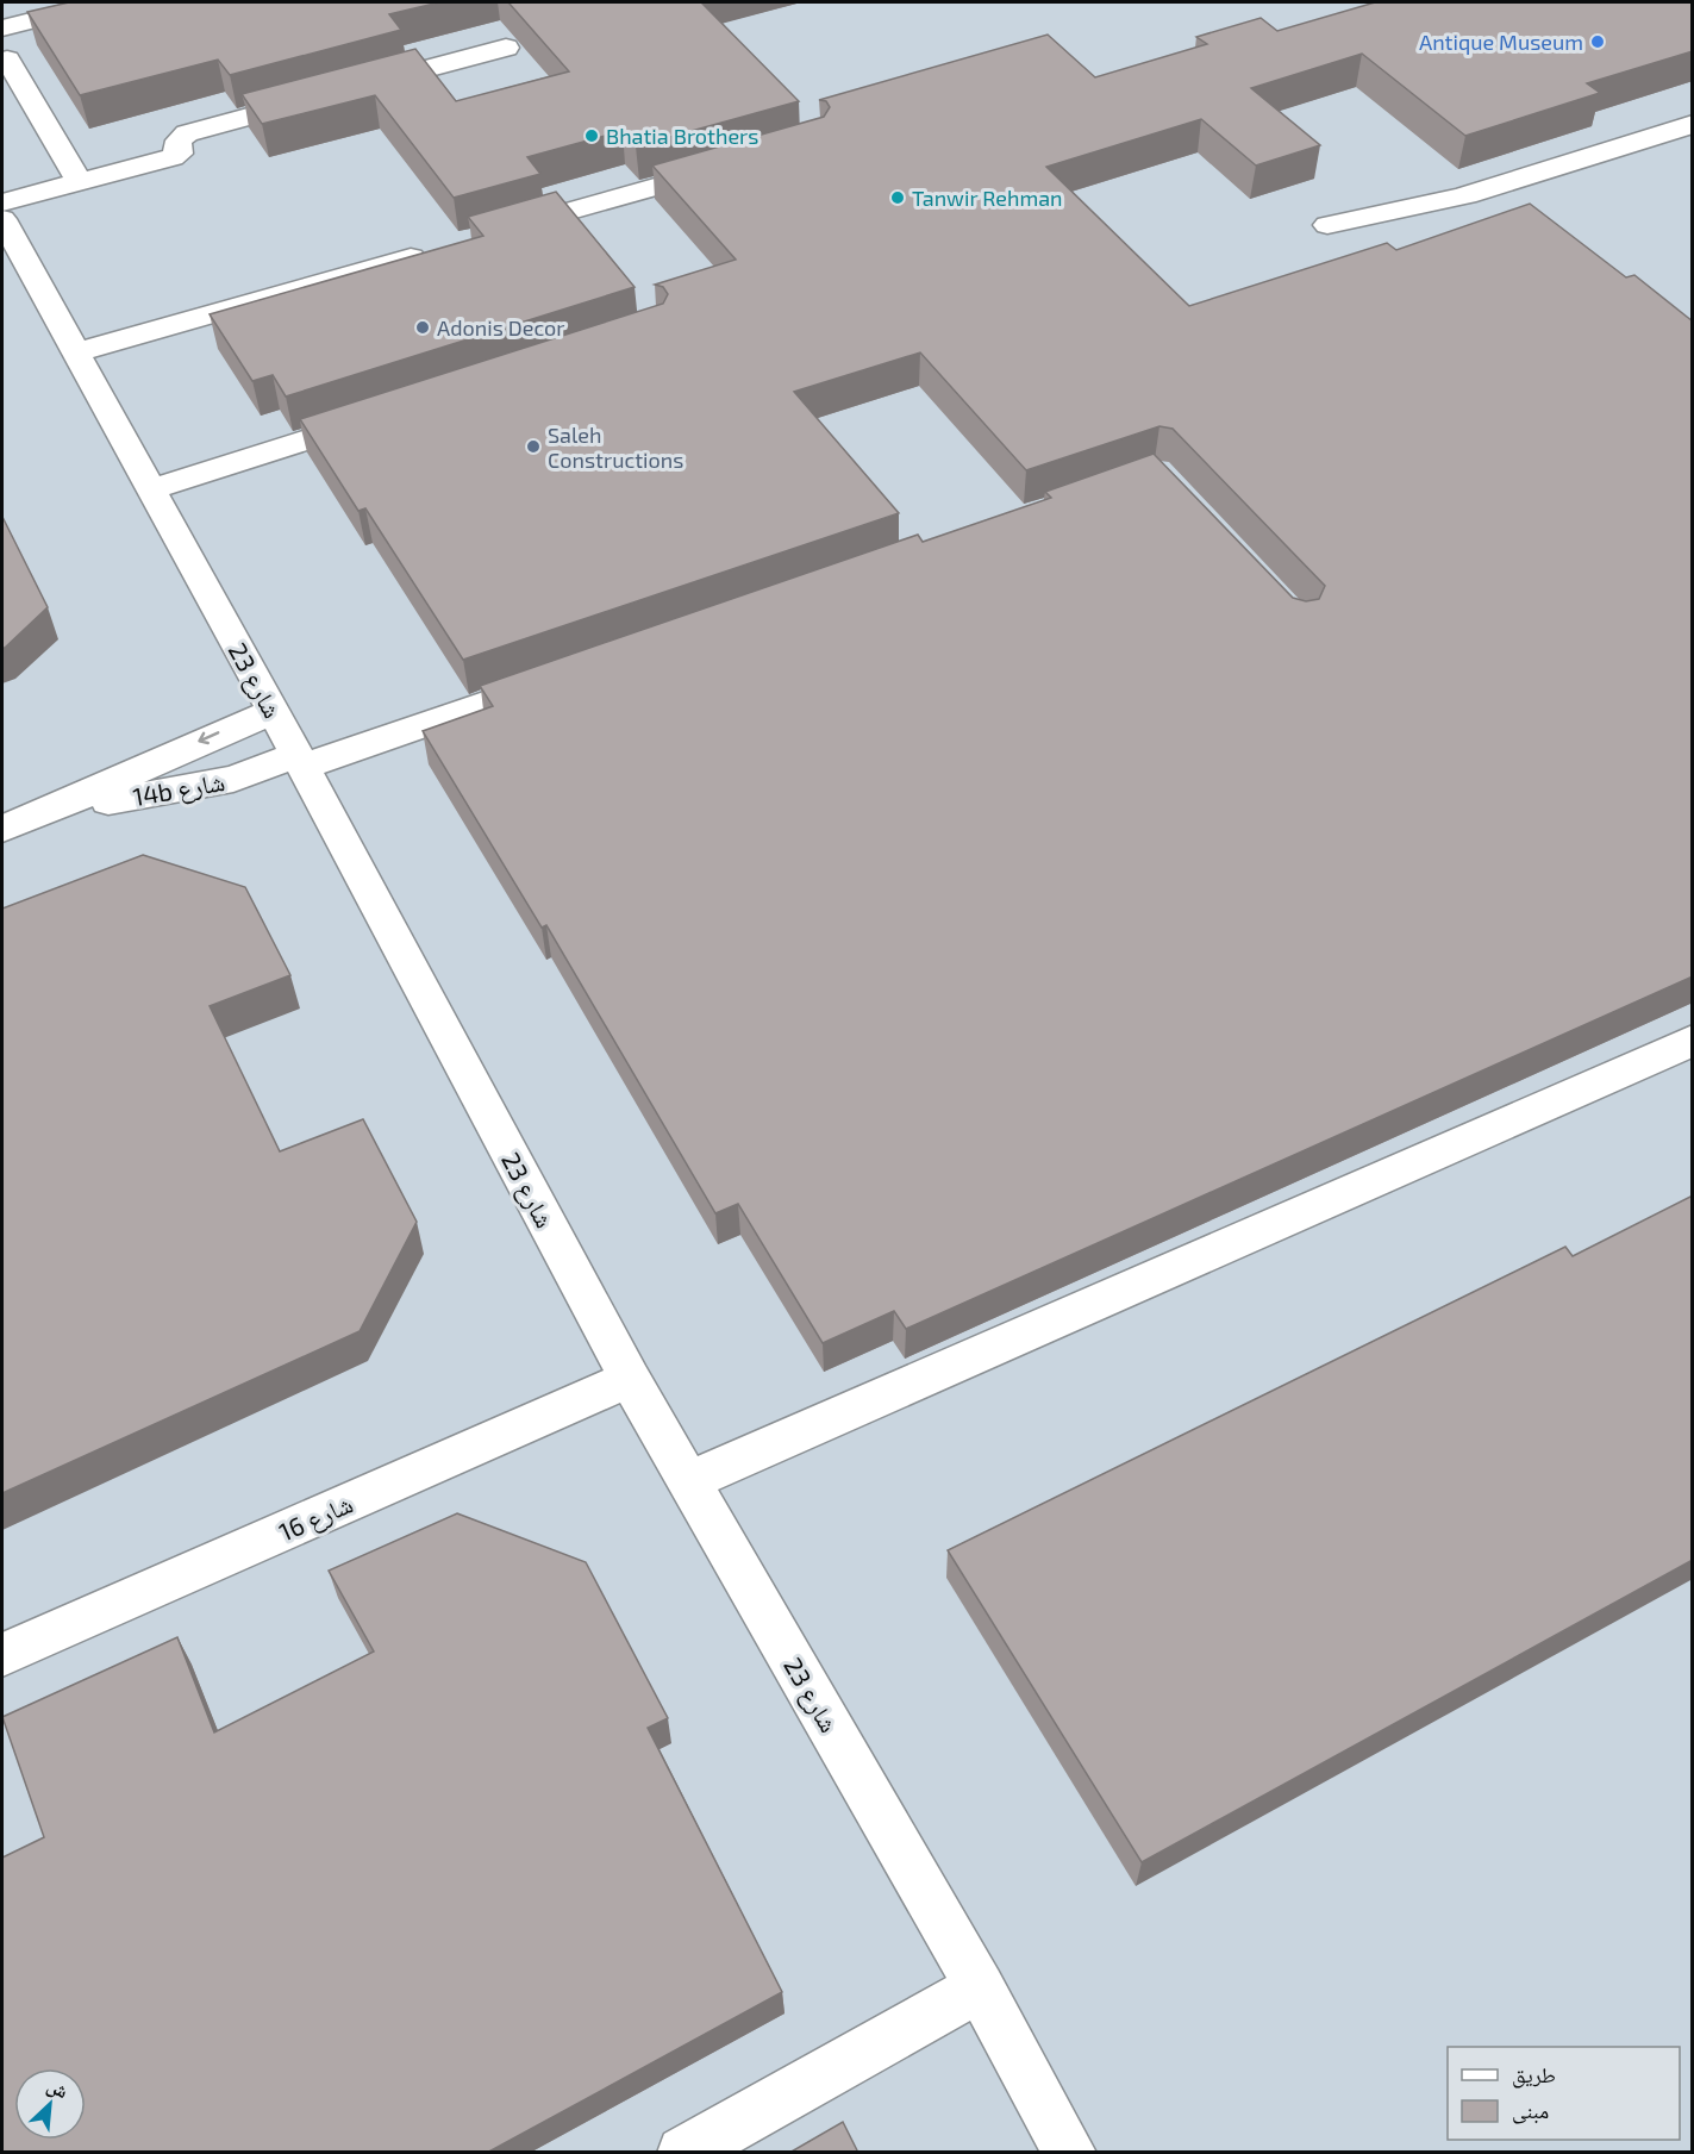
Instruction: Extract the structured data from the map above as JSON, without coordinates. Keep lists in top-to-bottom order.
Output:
{
  "streets": {
    "street": ["شارع 23", "14b شارع", "شارع 16"]
  },
  "crossings": [
    ["شارع 23", "14b شارع"],
    ["شارع 23", "شارع 16"]
  ],
  "places": [
    "Antique Museum",
    "Bhatia Brothers",
    "Tanwir Rehman",
    "Adonis Decor",
    "Saleh Constructions"
  ],
  "legend": ["طريق", "مبنى"],
  "north": "top right"
}
